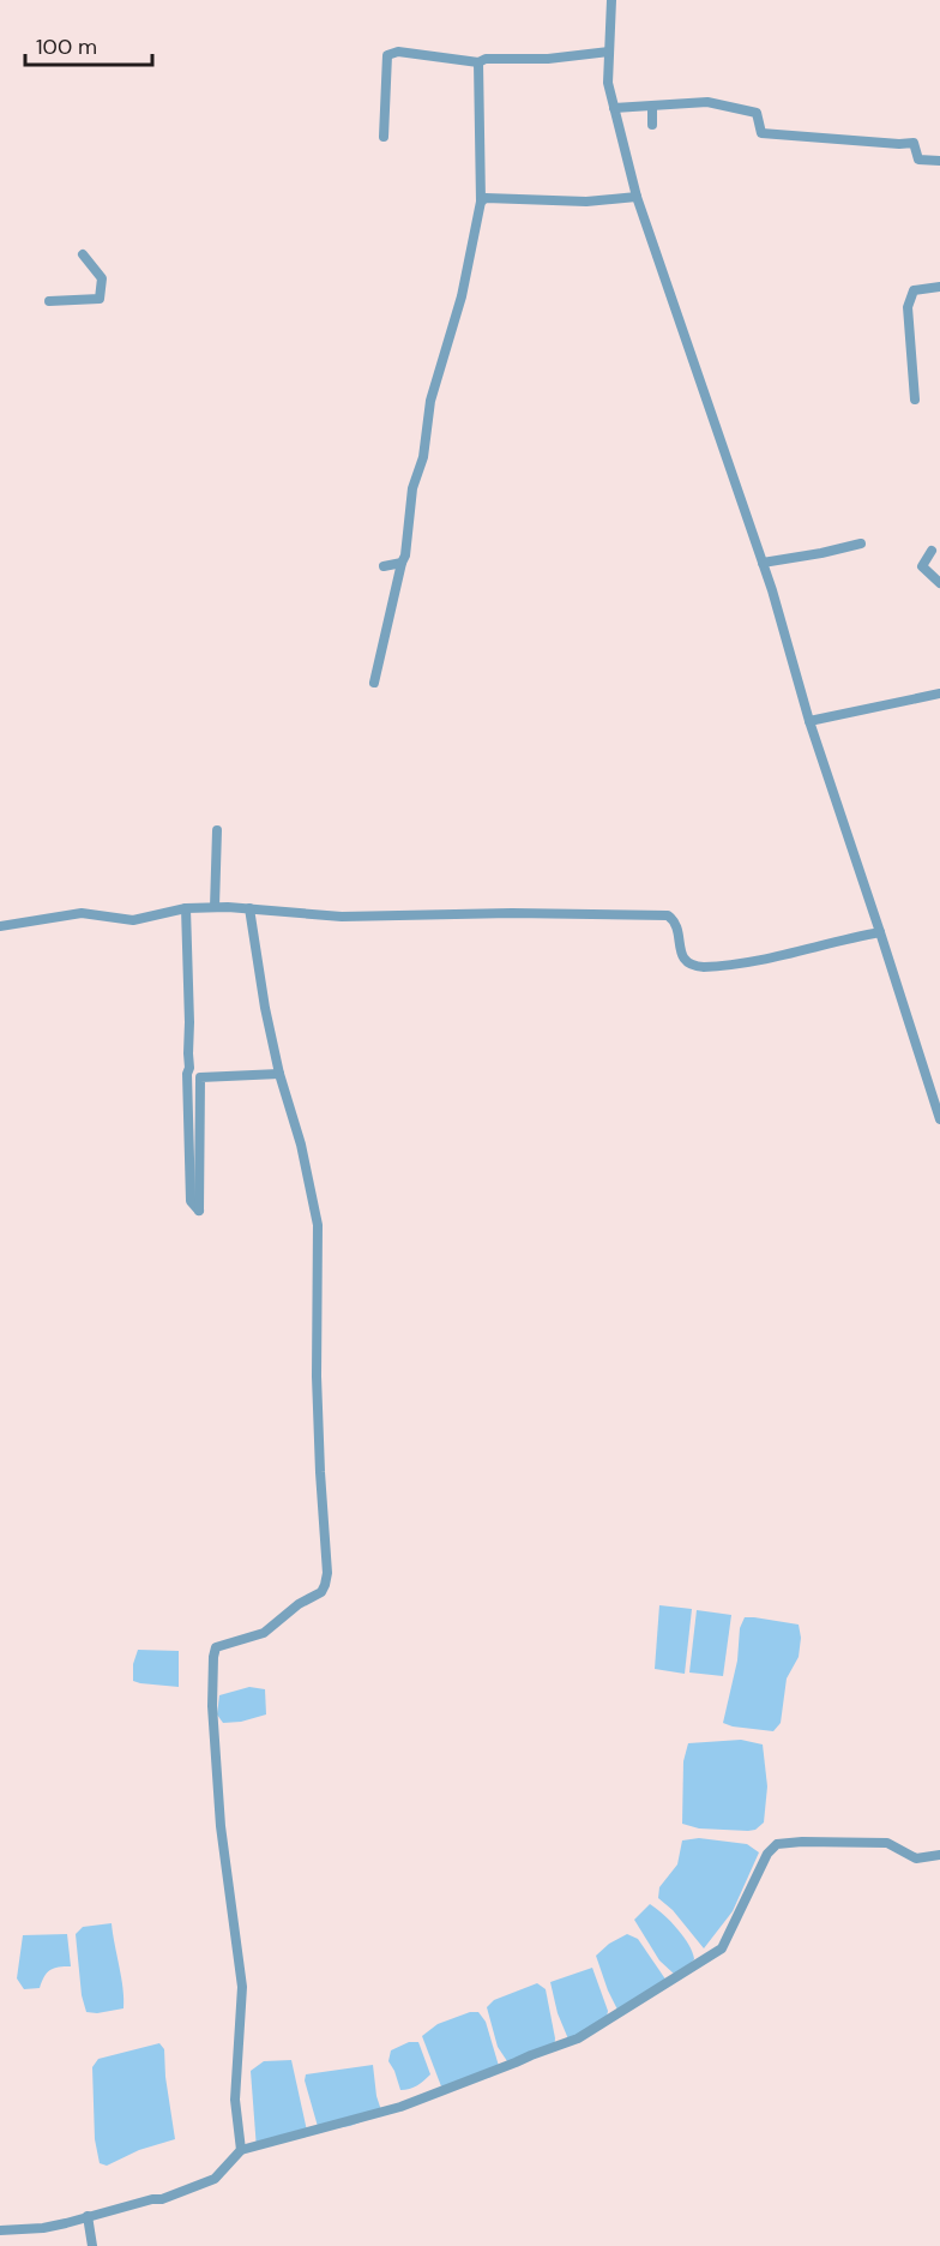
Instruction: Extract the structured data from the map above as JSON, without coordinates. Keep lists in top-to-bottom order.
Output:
{
  "scale_bar": "100 m"
}
